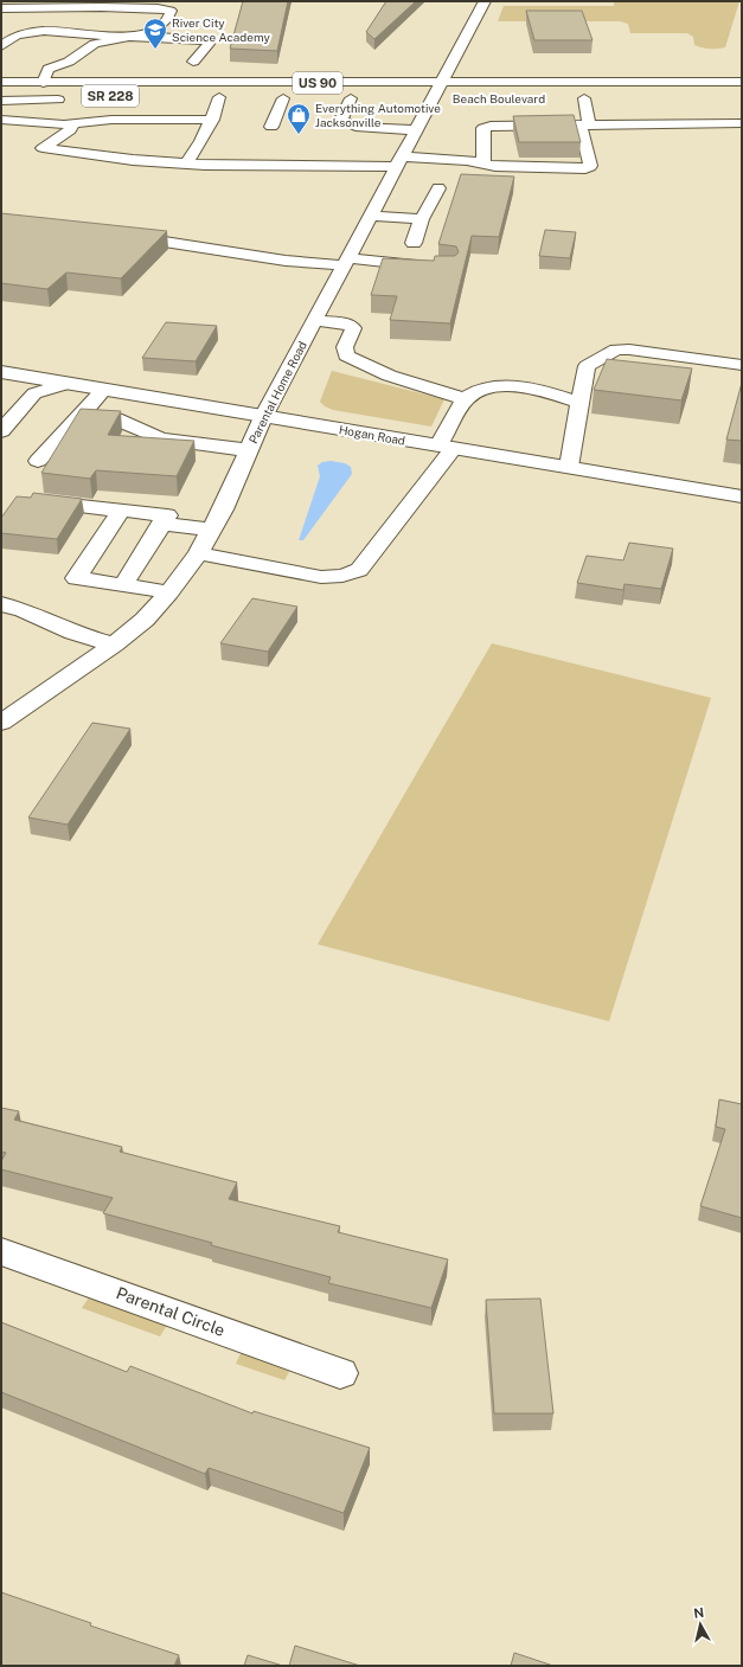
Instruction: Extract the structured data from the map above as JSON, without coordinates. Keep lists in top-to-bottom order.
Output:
{
  "streets": {
    "main road": [
      "US 90",
      "SR 228",
      "Beach Boulevard",
      "Parental Home Road",
      "Hogan Road",
      "Parental Circle"
    ]
  },
  "crossings": [
    ["US 90", "Beach Boulevard"],
    ["US 90", "Parental Home Road"],
    ["Beach Boulevard", "Parental Home Road"],
    ["Parental Home Road", "Hogan Road"]
  ],
  "places": {
    "school or university": ["River City Science Academy"],
    "shop": ["Everything Automotive Jacksonville"]
  },
  "north": "top"
}
